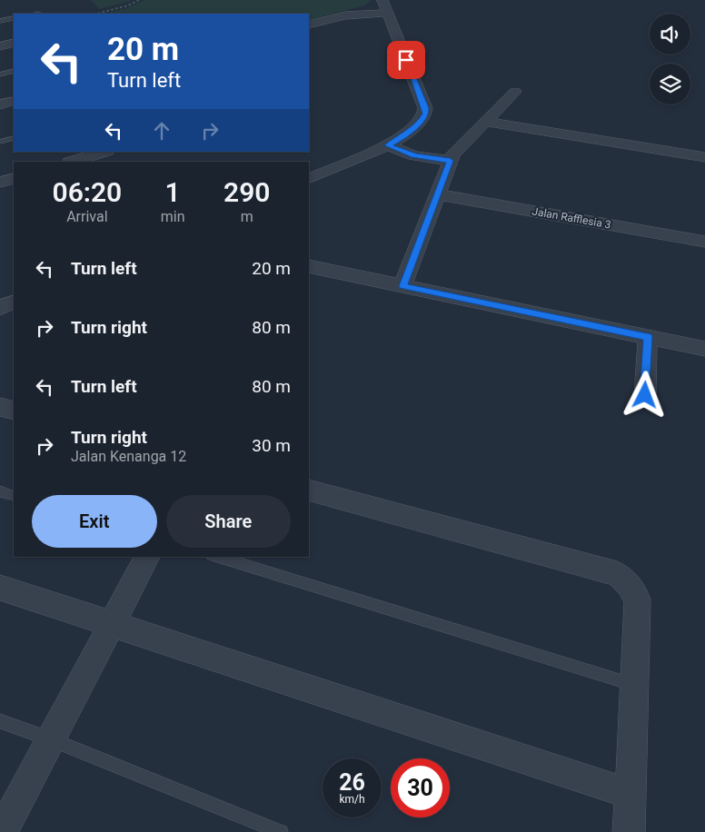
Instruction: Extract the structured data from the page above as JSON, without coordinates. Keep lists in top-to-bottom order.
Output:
{
  "streets": {
    "street": ["Jalan Rafflesia 3"]
  },
  "page": {
    "turn": ["20 m", "Turn left"],
    "eta": [
      "06:20",
      "Arrival",
      "1",
      "min",
      "290",
      "m"
    ],
    "list": [
      {
        "name": "Turn left",
        "value": "20 m"
      },
      {
        "name": "Turn right",
        "value": "80 m"
      },
      {
        "name": "Turn left",
        "value": "80 m"
      },
      {
        "name": "Turn right",
        "note": "Jalan Kenanga 12",
        "value": "30 m"
      }
    ],
    "buttons": ["Exit", "Share"],
    "speed": "26 km/h",
    "limit": "30"
  }
}
